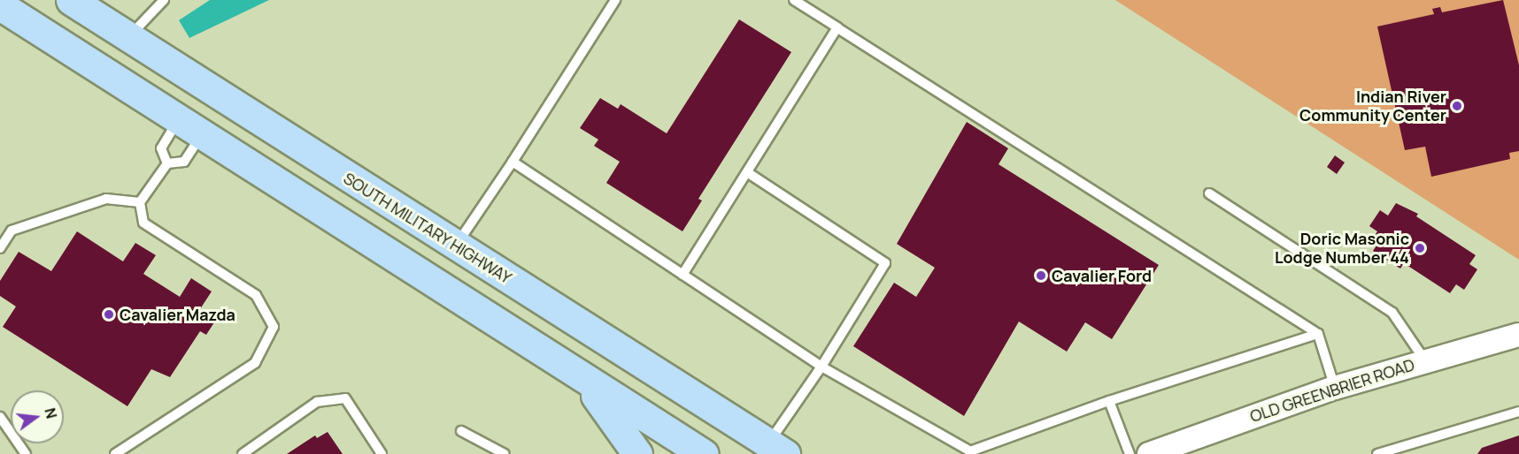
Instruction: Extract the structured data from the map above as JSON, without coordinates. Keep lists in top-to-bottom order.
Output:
{
  "streets": {
    "main road": ["SOUTH MILITARY HIGHWAY"],
    "street": ["OLD GREENBRIER ROAD"]
  },
  "places": [
    "Indian River Community Center",
    "Doric Masonic Lodge Number 44",
    "Cavalier Ford",
    "Cavalier Mazda"
  ],
  "north": "right"
}
